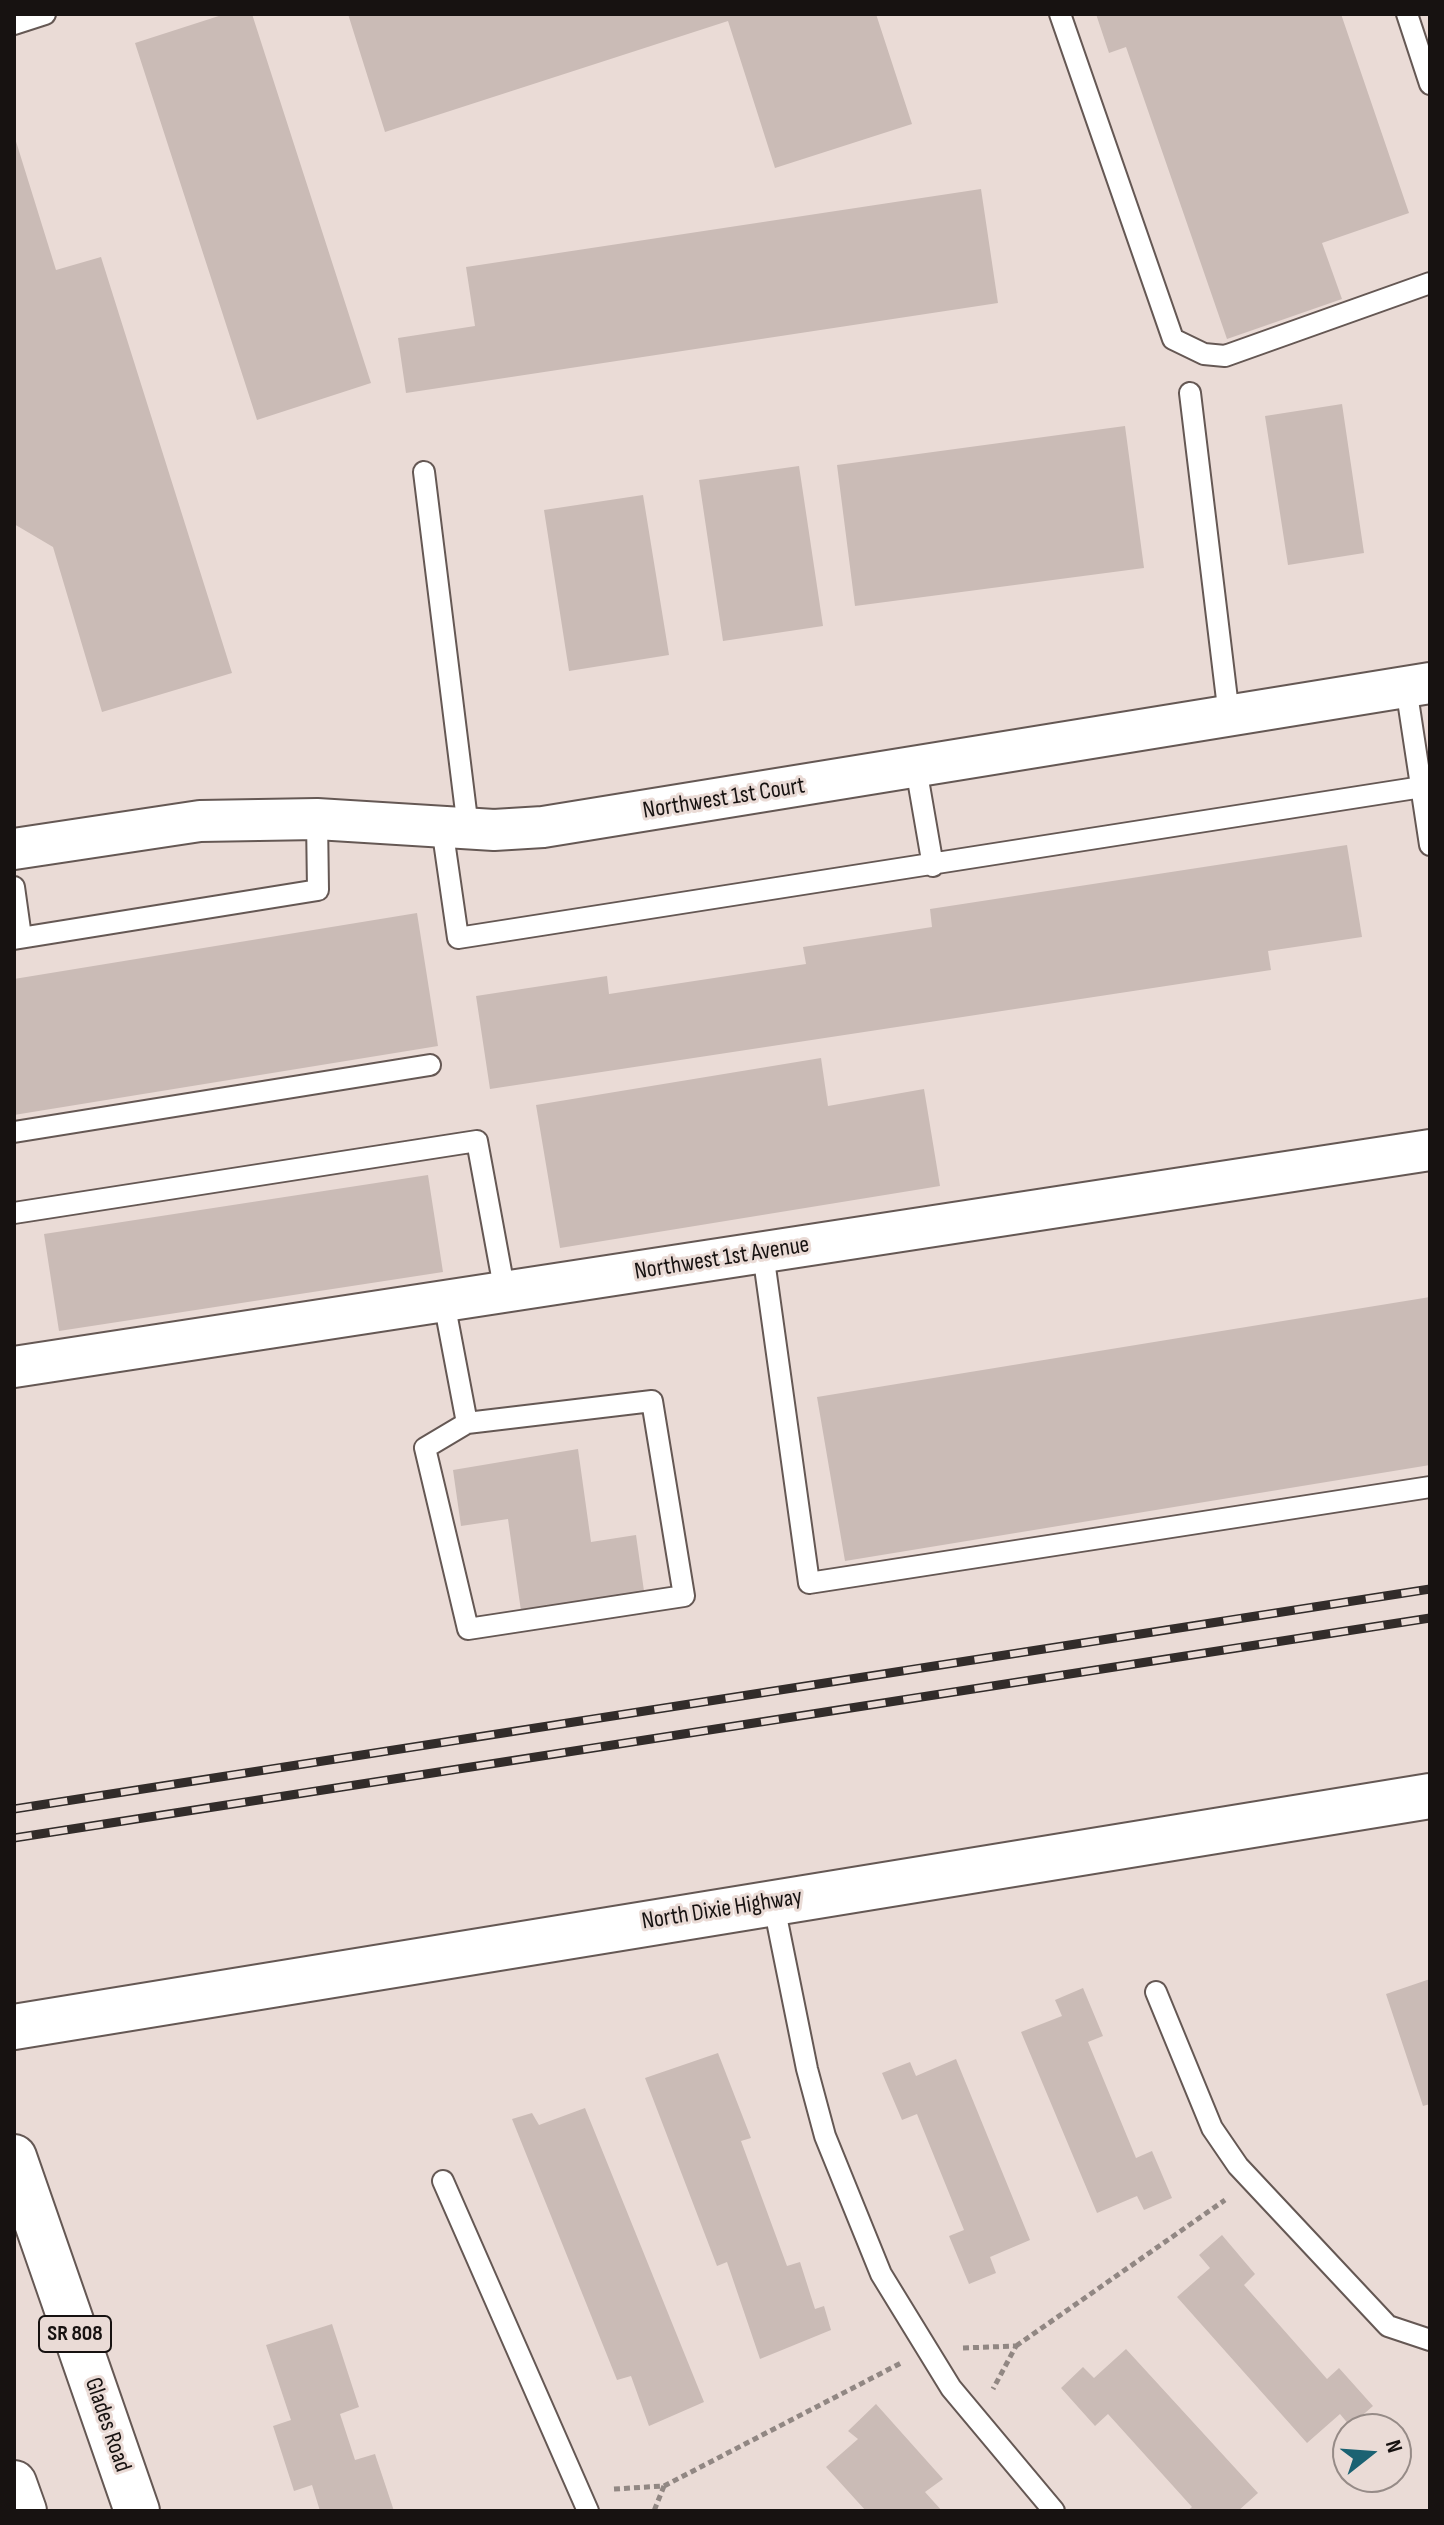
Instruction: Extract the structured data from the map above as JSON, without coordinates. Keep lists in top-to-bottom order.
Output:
{
  "streets": {
    "main road": ["North Dixie Highway", "SR 808", "Glades Road"],
    "street": ["Northwest 1st Court", "Northwest 1st Avenue"]
  },
  "north": "right"
}
